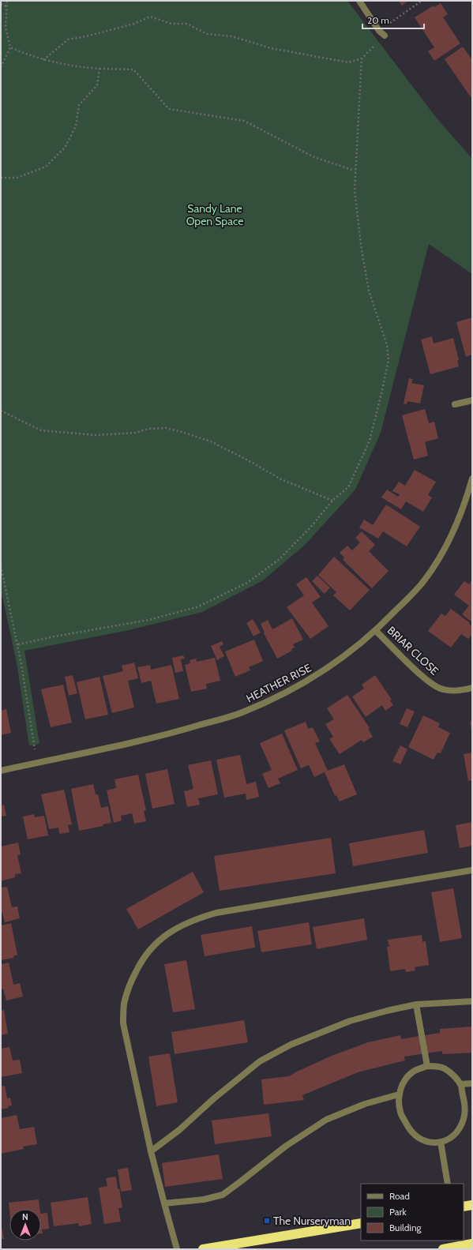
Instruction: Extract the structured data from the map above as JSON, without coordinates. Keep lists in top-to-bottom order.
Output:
{
  "streets": {
    "street": ["BRIAR CLOSE", "HEATHER RISE"]
  },
  "crossings": [
    ["BRIAR CLOSE", "HEATHER RISE"]
  ],
  "parks": ["Sandy Lane Open Space"],
  "places": {
    "transit": ["The Nurseryman"]
  },
  "legend": ["Road", "Park", "Building"],
  "scale_bar": "20 m",
  "north": "top"
}
